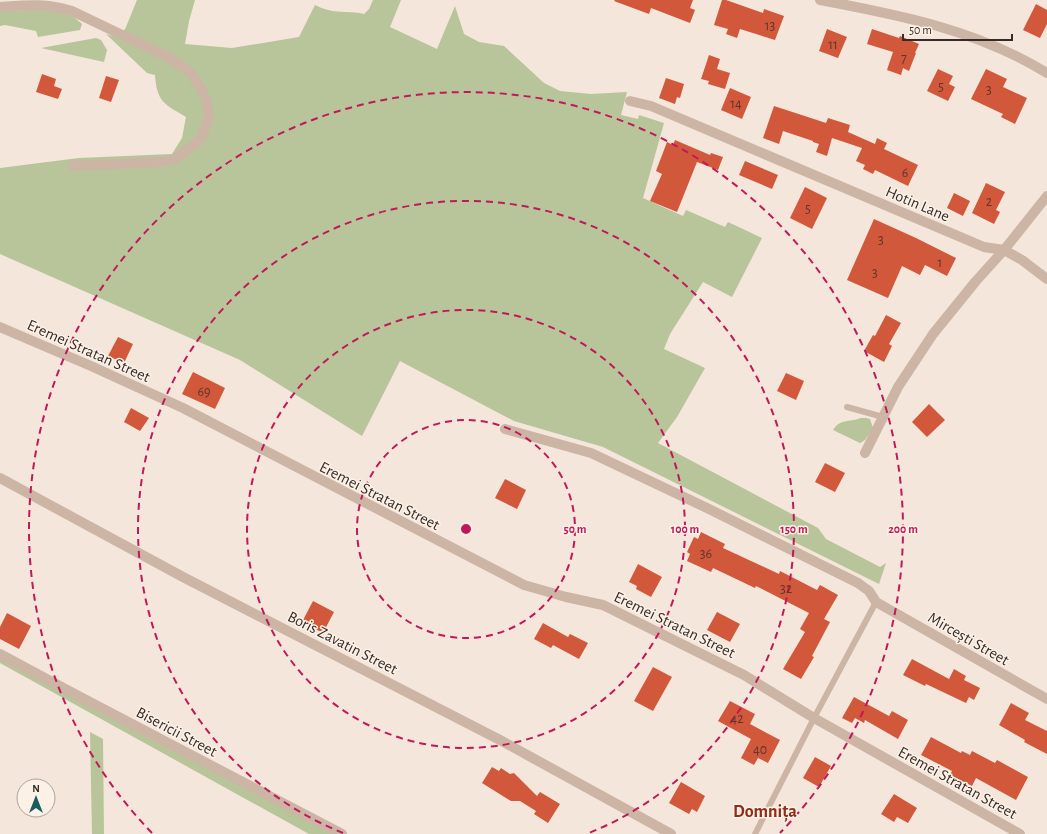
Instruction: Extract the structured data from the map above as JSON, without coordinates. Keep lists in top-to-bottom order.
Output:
{
  "streets": {
    "street": [
      "Hotin Lane",
      "Eremei Stratan Street",
      "Mircești Street",
      "Boris Zavatin Street",
      "Bisericii Street"
    ]
  },
  "districts": ["Domnița"],
  "house_numbers": [
    "13",
    "11",
    "7",
    "5",
    "3",
    "14",
    "6",
    "2",
    "5",
    "3",
    "1",
    "3",
    "69",
    "36",
    "32",
    "42",
    "40"
  ],
  "scale_bar": "50 m",
  "north": "top",
  "rings": [
    "50 m",
    "100 m",
    "150 m",
    "200 m"
  ]
}
